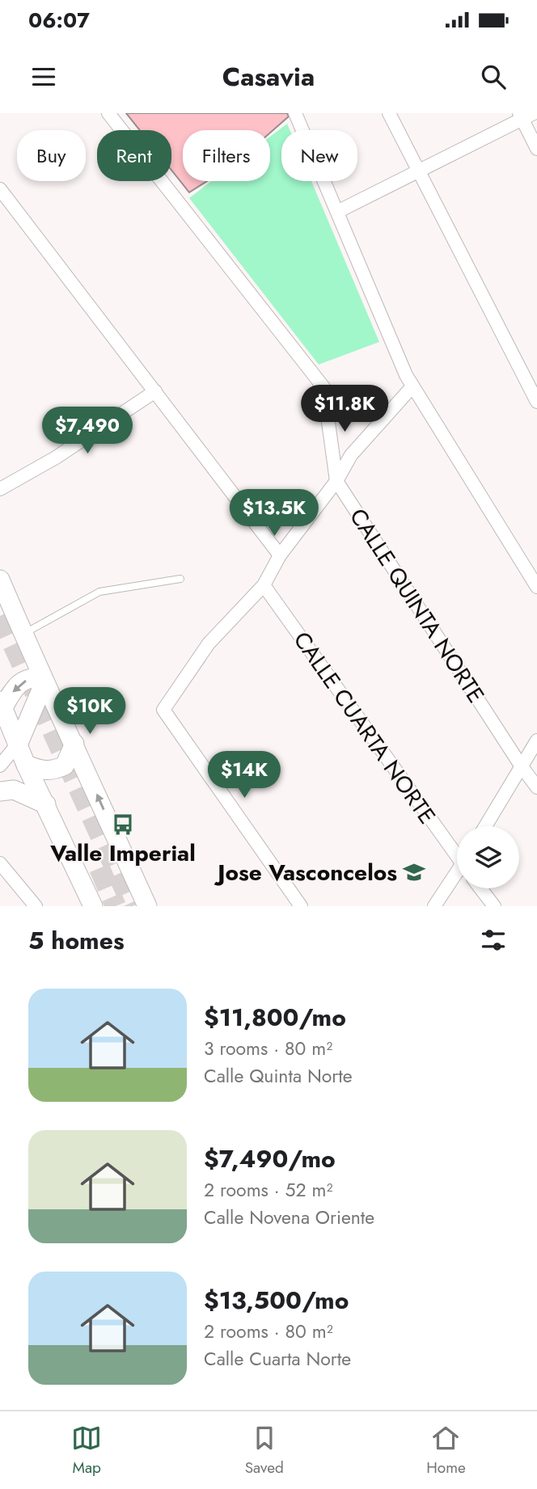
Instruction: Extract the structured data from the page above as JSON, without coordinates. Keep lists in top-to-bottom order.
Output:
{
  "streets": {
    "street": ["CALLE QUINTA NORTE", "CALLE CUARTA NORTE"]
  },
  "places": {
    "bus stop": ["Valle Imperial"],
    "school or university": ["Jose Vasconcelos"]
  },
  "page": {
    "status": "06:07",
    "header": "Casavia",
    "chip": [
      "Buy",
      "Rent",
      "Filters",
      "New"
    ],
    "price": [
      "$11.8K",
      "$7,490",
      "$13.5K",
      "$10K",
      "$14K"
    ],
    "heading": "5 homes",
    "list": [
      {
        "name": "$11,800/mo",
        "note": "3 rooms · 80 m² · Calle Quinta Norte"
      },
      {
        "name": "$7,490/mo",
        "note": "2 rooms · 52 m² · Calle Novena Oriente"
      },
      {
        "name": "$13,500/mo",
        "note": "2 rooms · 80 m² · Calle Cuarta Norte"
      }
    ],
    "tabs": ["Map", "Saved", "Home"]
  }
}
